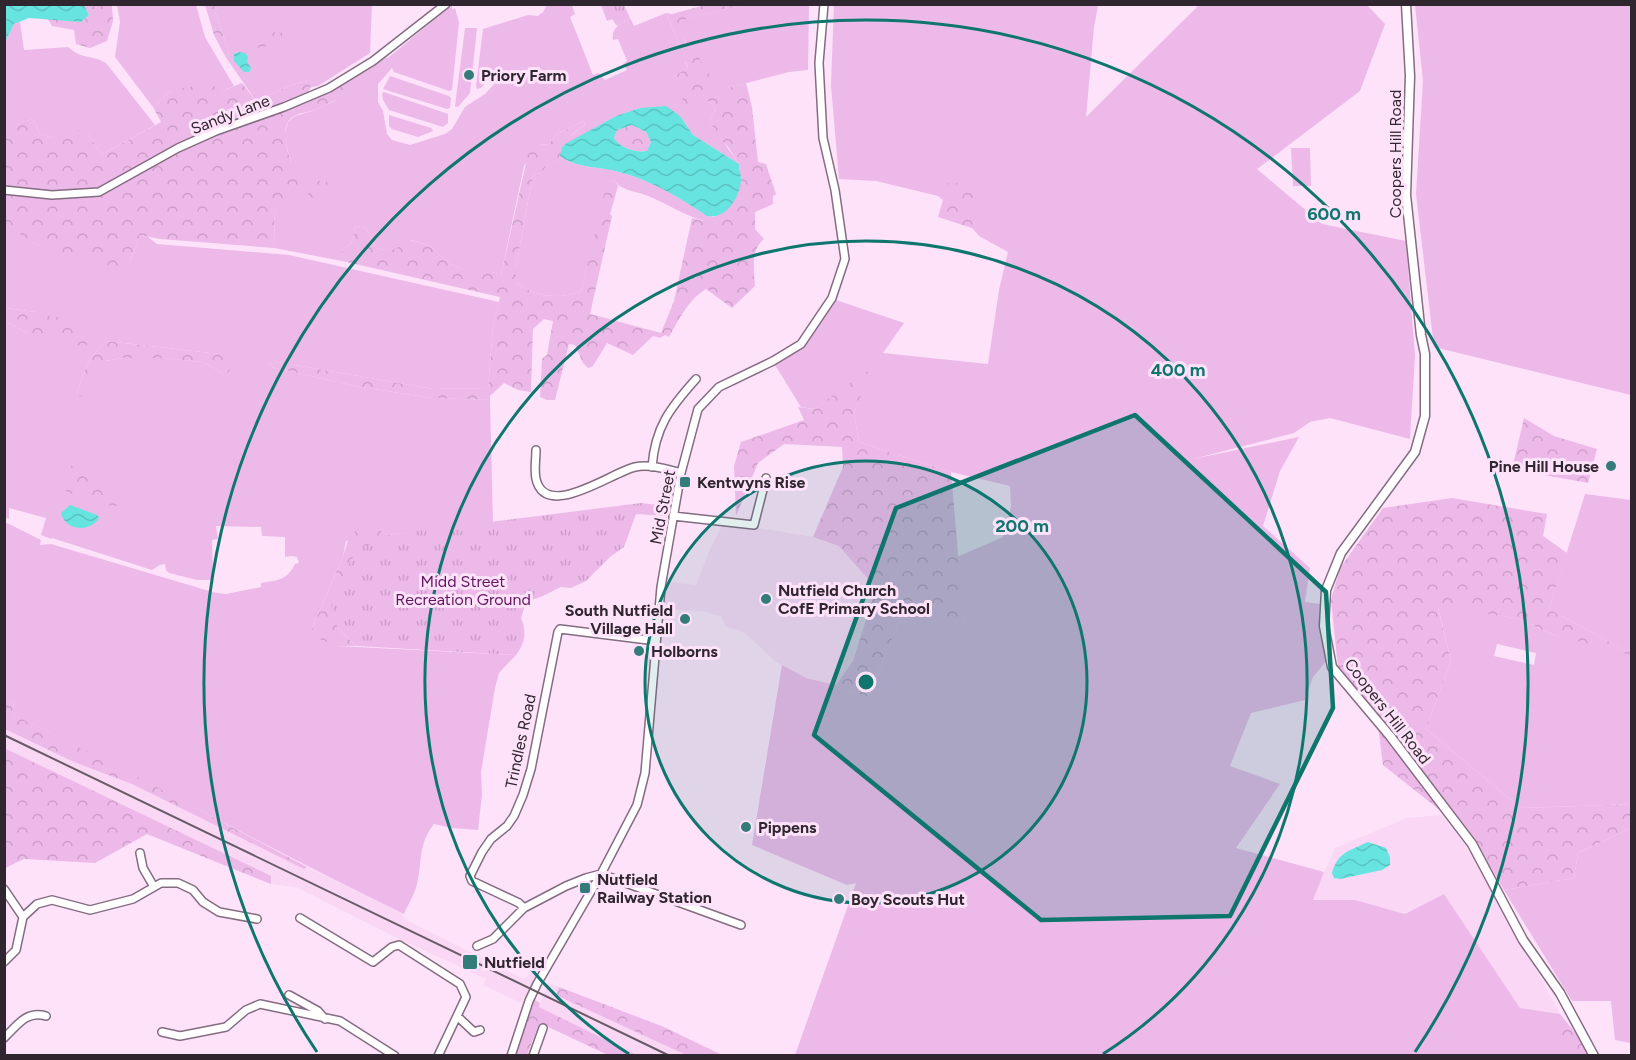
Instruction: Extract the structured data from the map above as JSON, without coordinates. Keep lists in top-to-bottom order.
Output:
{
  "streets": {
    "street": [
      "Sandy Lane",
      "Coopers Hill Road",
      "Mid Street",
      "Trindles Road"
    ]
  },
  "crossings": [
    ["Mid Street", "Trindles Road"]
  ],
  "parks": ["Midd Street Recreation Ground"],
  "places": {
    "other": [
      "Priory Farm",
      "Pine Hill House",
      "Nutfield Church CofE Primary School",
      "South Nutfield Village Hall",
      "Holborns",
      "Pippens",
      "Boy Scouts Hut"
    ],
    "transit": ["Kentwyns Rise", "Nutfield Railway Station", "Nutfield"]
  },
  "rings": ["600 m", "400 m", "200 m"]
}
